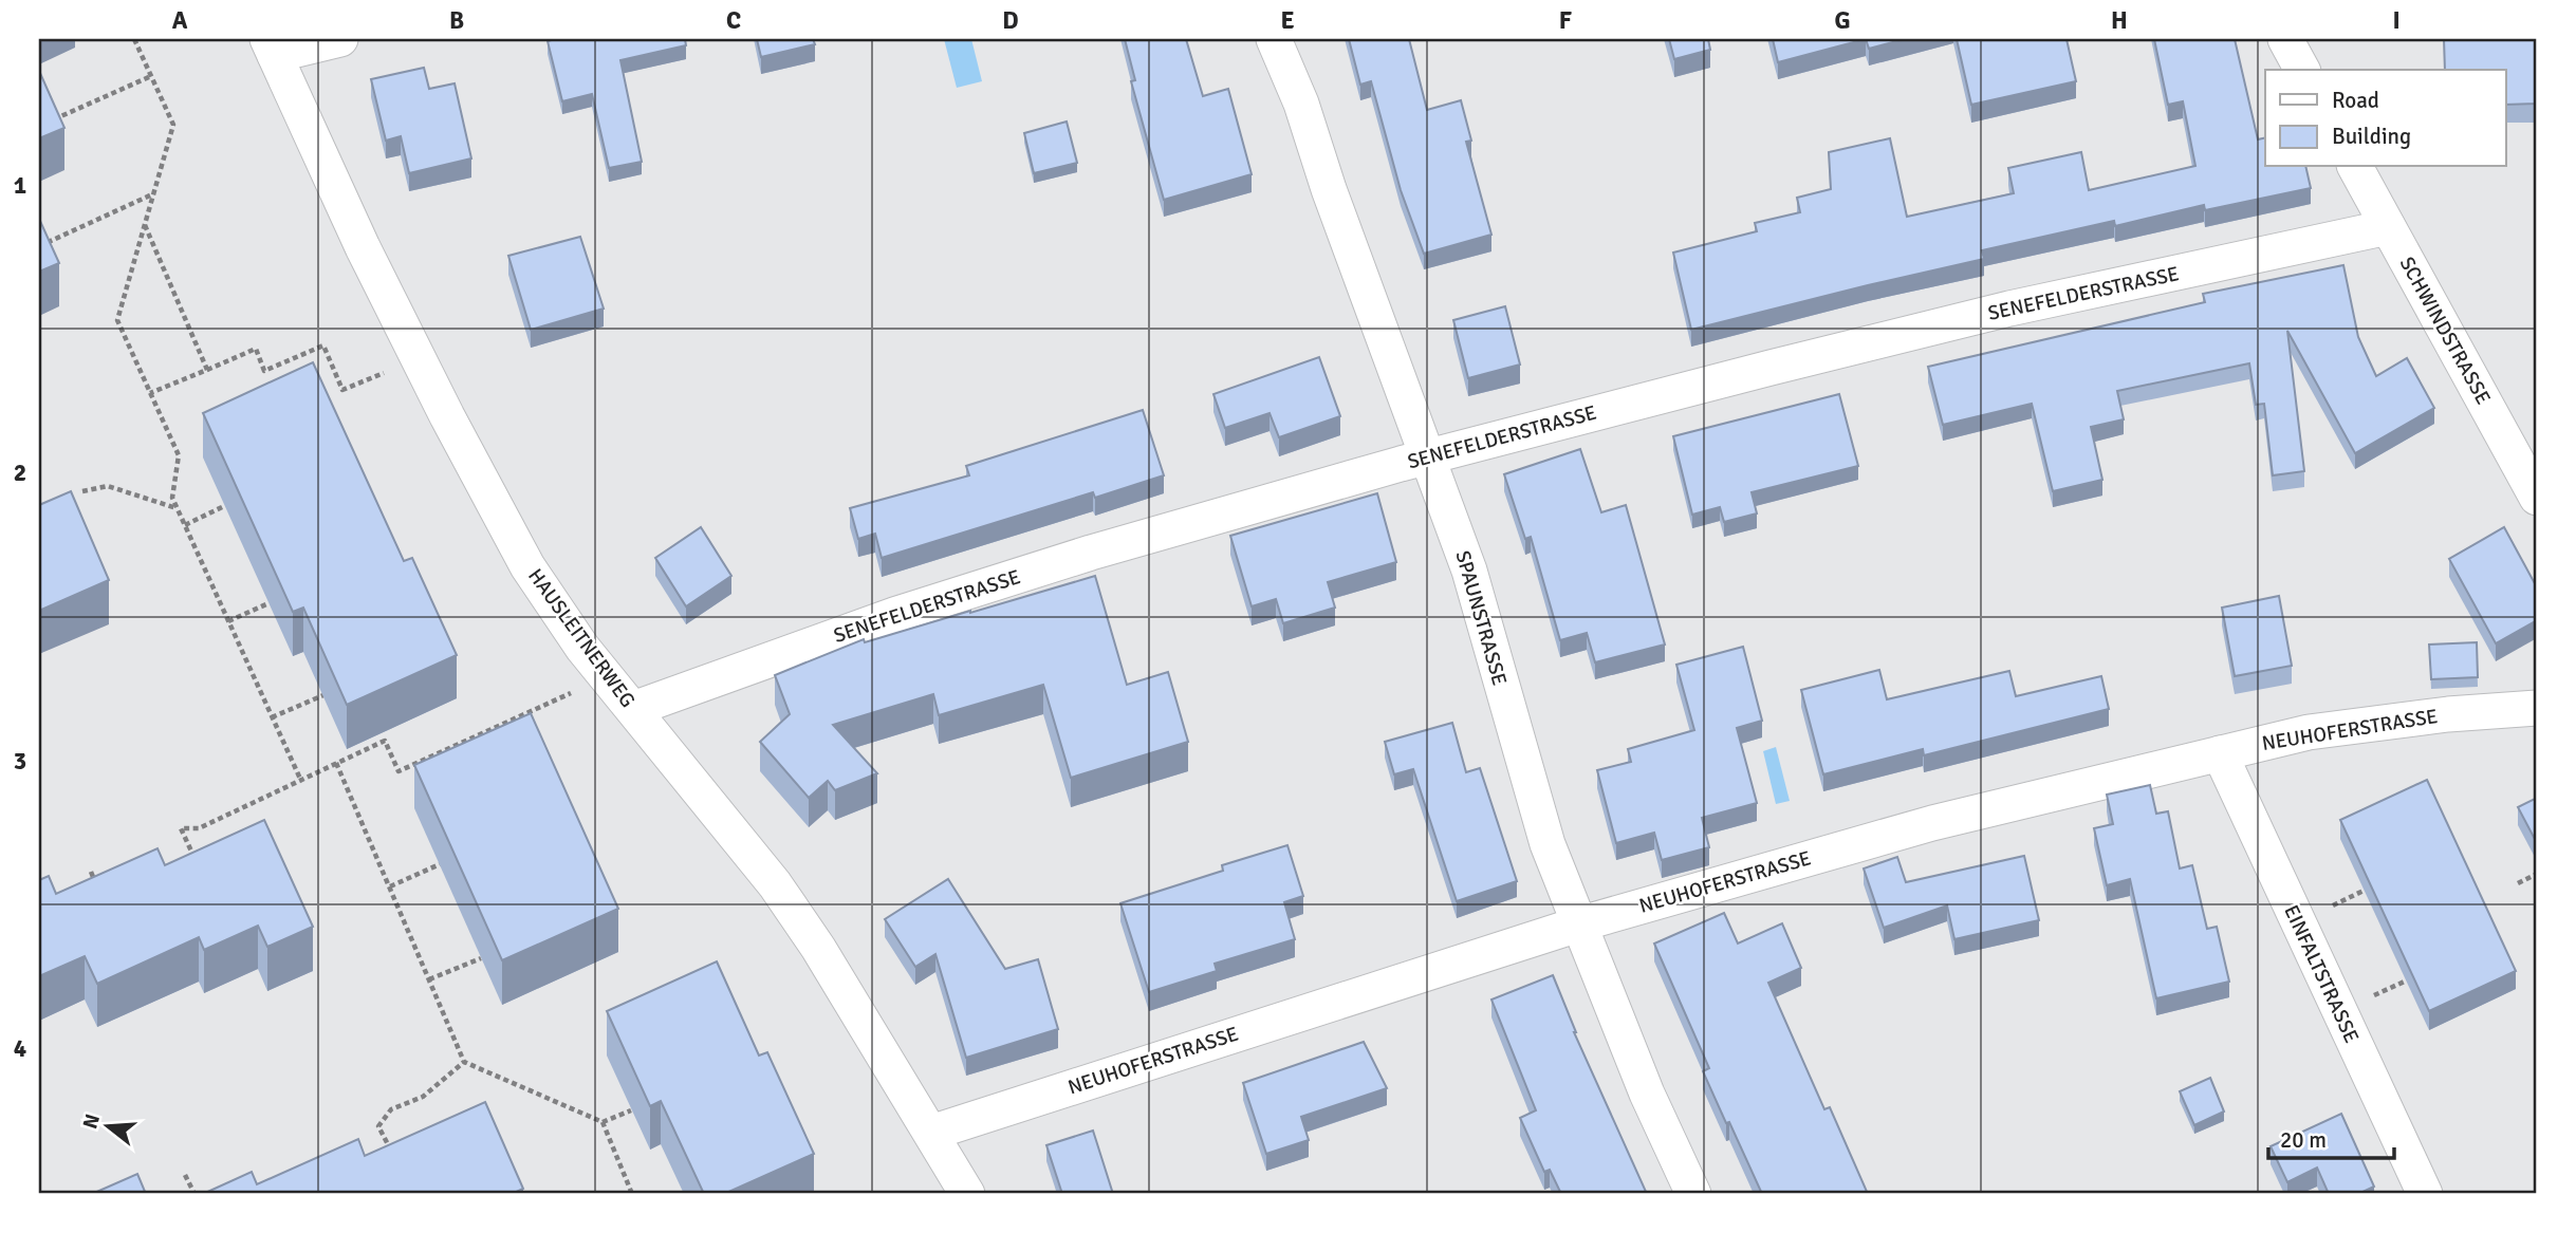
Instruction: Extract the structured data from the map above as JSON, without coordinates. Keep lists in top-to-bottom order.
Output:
{
  "streets": {
    "street": [
      "SENEFELDERSTRASSE",
      "SCHWINDSTRASSE",
      "SPAUNSTRASSE",
      "HAUSLEITNERWEG",
      "NEUHOFERSTRASSE",
      "EINFALTSTRASSE"
    ]
  },
  "crossings": [
    ["SENEFELDERSTRASSE", "SCHWINDSTRASSE"],
    ["SENEFELDERSTRASSE", "SPAUNSTRASSE"],
    ["SENEFELDERSTRASSE", "HAUSLEITNERWEG"],
    ["SPAUNSTRASSE", "NEUHOFERSTRASSE"],
    ["HAUSLEITNERWEG", "NEUHOFERSTRASSE"],
    ["NEUHOFERSTRASSE", "EINFALTSTRASSE"]
  ],
  "legend": ["Road", "Building"],
  "scale_bar": "20 m",
  "north": "left",
  "grid": {
    "columns": [
      "A",
      "B",
      "C",
      "D",
      "E",
      "F",
      "G",
      "H",
      "I"
    ],
    "rows": [
      "1",
      "2",
      "3",
      "4"
    ]
  }
}
